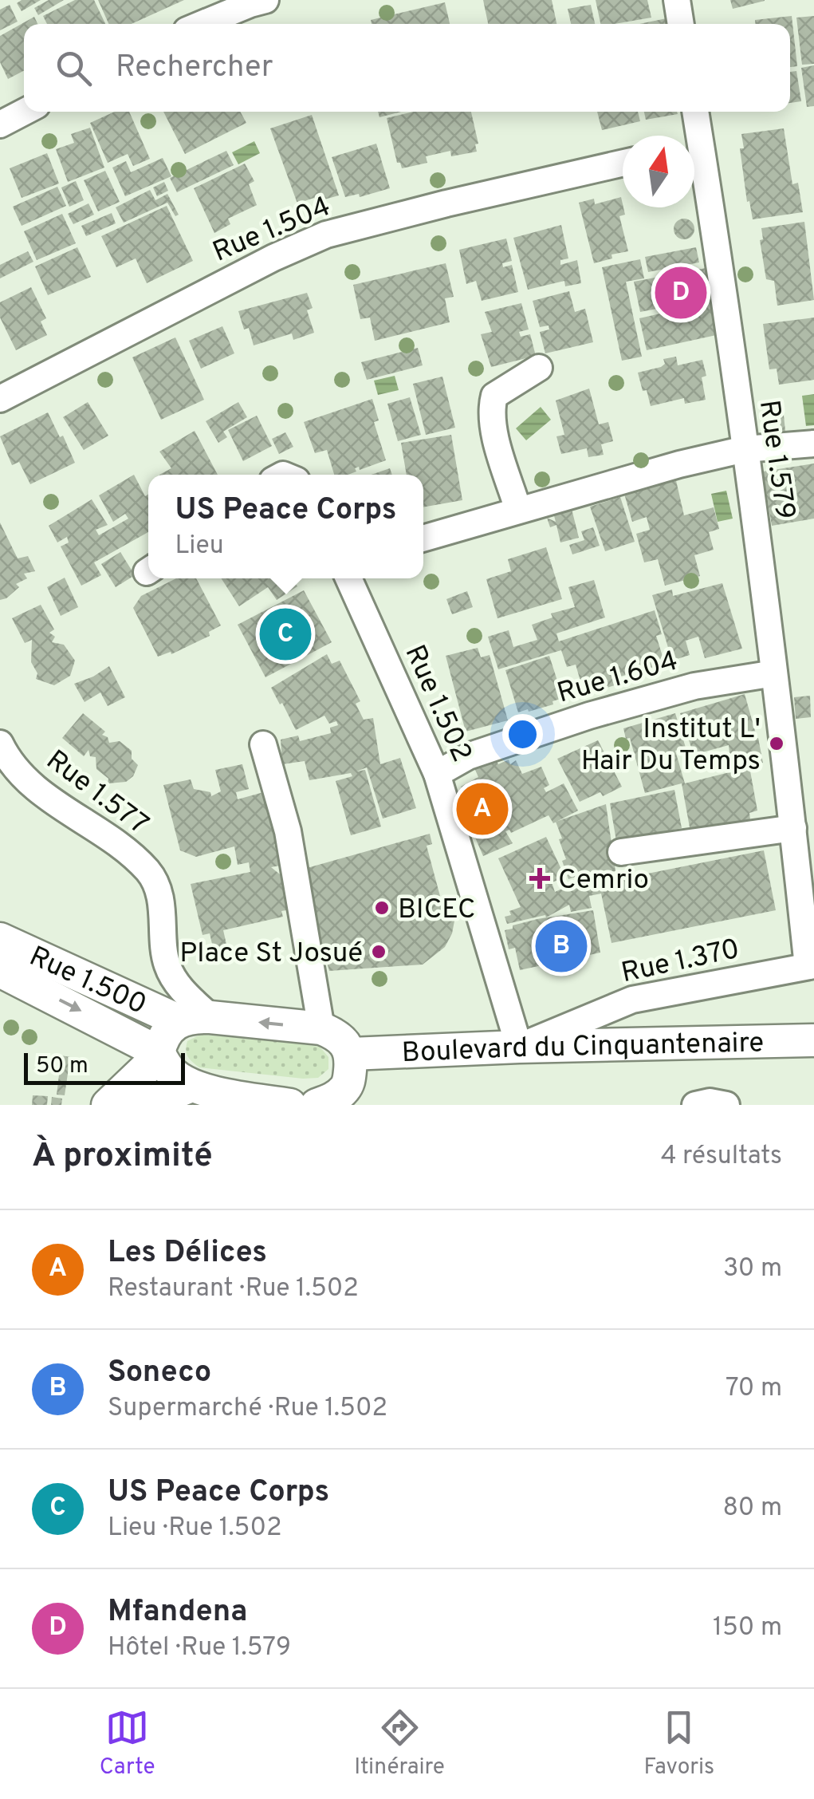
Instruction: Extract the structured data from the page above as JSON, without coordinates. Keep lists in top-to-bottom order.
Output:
{
  "streets": {
    "main road": ["Rue 1.500", "Boulevard du Cinquantenaire"],
    "street": [
      "Rue 1.504",
      "Rue 1.579",
      "Rue 1.604",
      "Rue 1.502",
      "Rue 1.577",
      "Rue 1.370"
    ]
  },
  "crossings": [
    ["Rue 1.579", "Rue 1.604"],
    ["Rue 1.579", "Rue 1.370"],
    ["Rue 1.604", "Rue 1.502"],
    ["Rue 1.502", "Rue 1.370"],
    ["Rue 1.502", "Boulevard du Cinquantenaire"],
    ["Rue 1.370", "Boulevard du Cinquantenaire"]
  ],
  "places": {
    "other": ["Institut L' Hair Du Temps", "BICEC", "Place St Josué"],
    "health": ["Cemrio"]
  },
  "scale_bar": "50 m",
  "north": "top",
  "page": {
    "search": "Rechercher",
    "pins": [
      "D",
      "C",
      "A",
      "B"
    ],
    "popup": ["US Peace Corps", "Lieu"],
    "scale": "50 m",
    "heading": ["À proximité", "4 résultats"],
    "list": [
      {
        "mark": "A",
        "name": "Les Délices",
        "note": "Restaurant · Rue 1.502",
        "value": "30 m"
      },
      {
        "mark": "B",
        "name": "Soneco",
        "note": "Supermarché · Rue 1.502",
        "value": "70 m"
      },
      {
        "mark": "C",
        "name": "US Peace Corps",
        "note": "Lieu · Rue 1.502",
        "value": "80 m"
      },
      {
        "mark": "D",
        "name": "Mfandena",
        "note": "Hôtel · Rue 1.579",
        "value": "150 m"
      }
    ],
    "nav": ["Carte", "Itinéraire", "Favoris"]
  }
}
